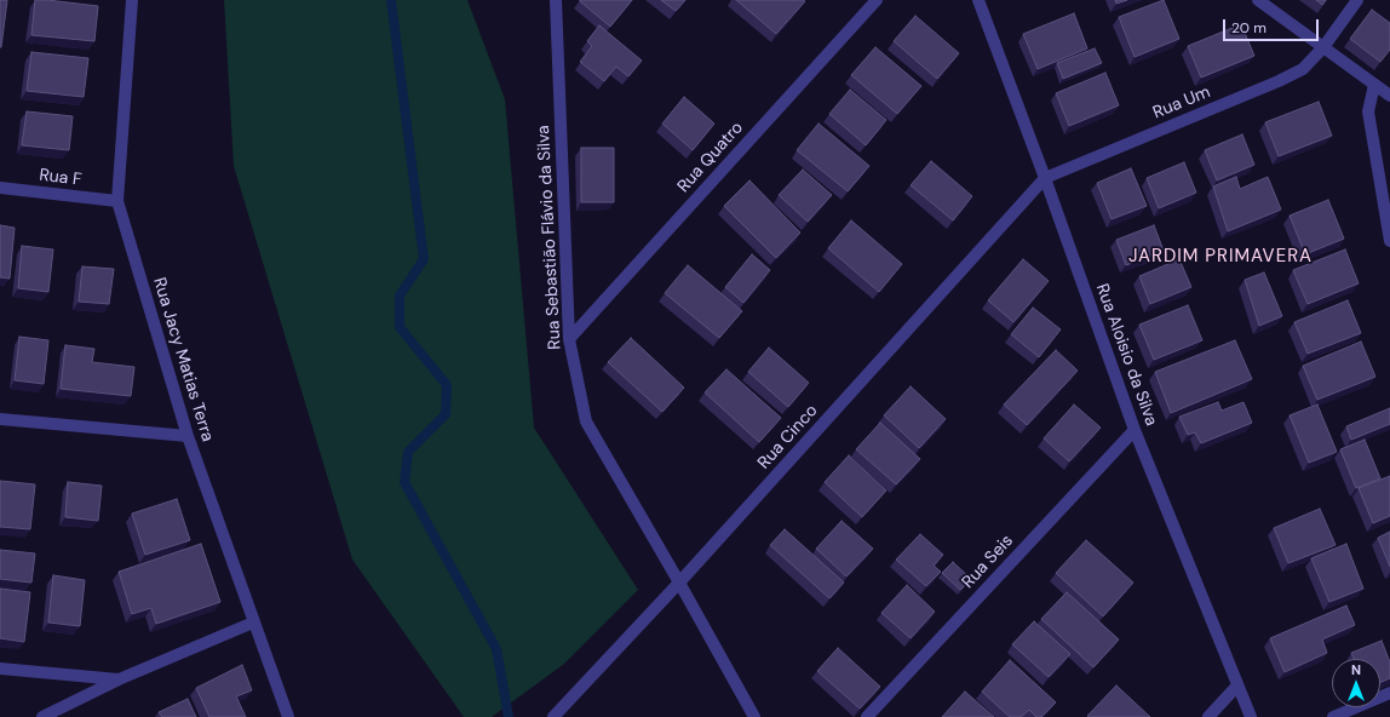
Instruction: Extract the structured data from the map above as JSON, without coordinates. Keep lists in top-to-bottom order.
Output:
{
  "streets": {
    "street": [
      "Rua Um",
      "Rua Quatro",
      "Rua F",
      "Rua Sebastião Flávio da Silva",
      "Rua Aloisio da Silva",
      "Rua Jacy Matias Terra",
      "Rua Cinco",
      "Rua Seis"
    ]
  },
  "crossings": [
    ["Rua Um", "Rua Aloisio da Silva"],
    ["Rua Um", "Rua Cinco"],
    ["Rua Quatro", "Rua Sebastião Flávio da Silva"],
    ["Rua F", "Rua Jacy Matias Terra"],
    ["Rua Sebastião Flávio da Silva", "Rua Cinco"],
    ["Rua Aloisio da Silva", "Rua Cinco"],
    ["Rua Aloisio da Silva", "Rua Seis"]
  ],
  "districts": ["JARDIM PRIMAVERA"],
  "scale_bar": "20 m",
  "north": "top"
}
